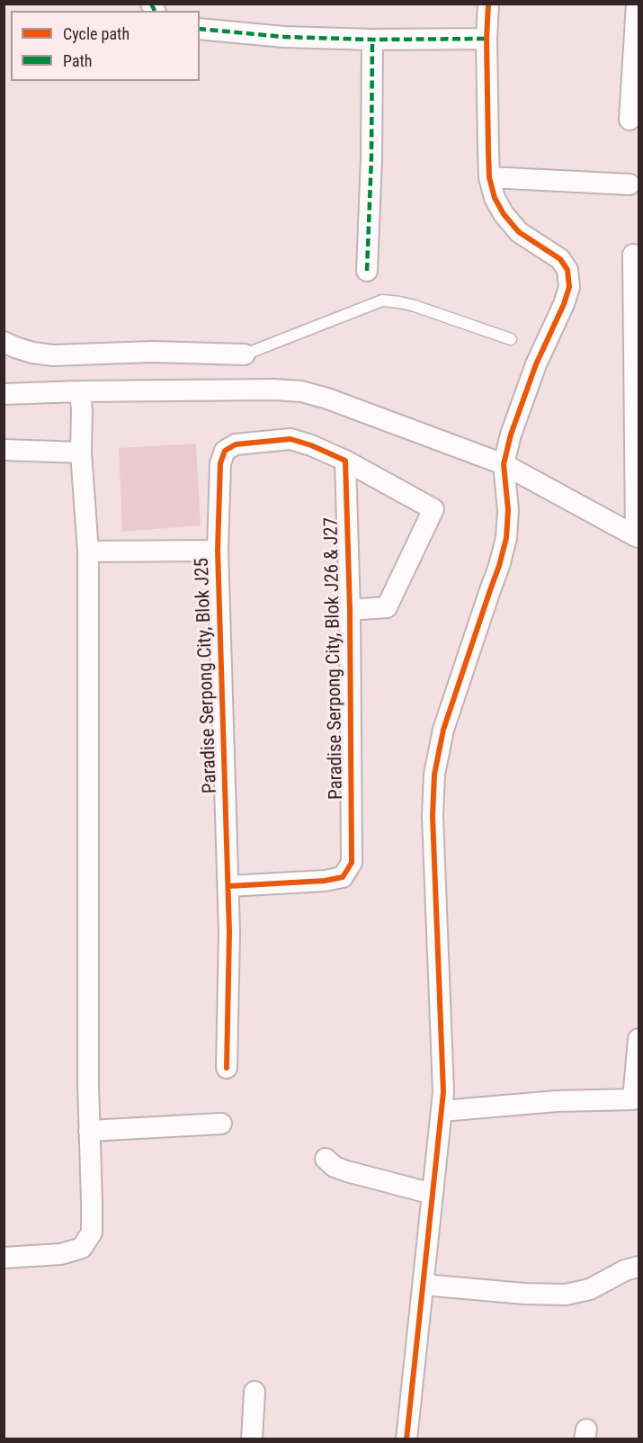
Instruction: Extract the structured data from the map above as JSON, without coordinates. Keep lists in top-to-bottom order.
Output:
{
  "streets": {
    "street": ["Paradise Serpong City, Blok J26 & J27", "Paradise Serpong City, Blok J25"]
  },
  "crossings": [
    ["Paradise Serpong City, Blok J26 & J27", "Paradise Serpong City, Blok J25"]
  ],
  "legend": ["Cycle path", "Path"]
}
